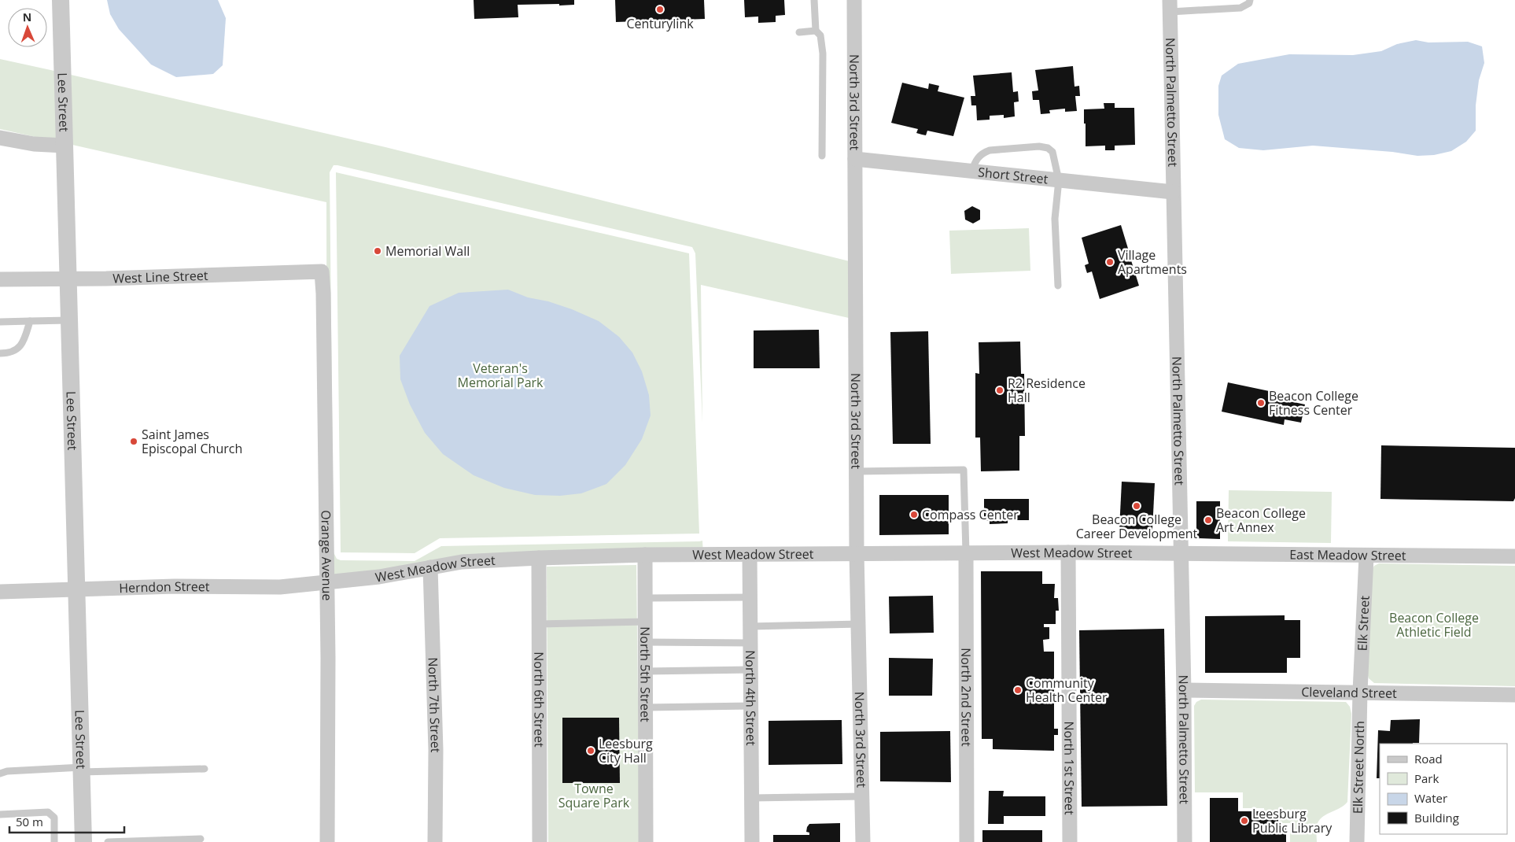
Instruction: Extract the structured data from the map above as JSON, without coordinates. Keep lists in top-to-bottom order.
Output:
{
  "streets": {
    "street": [
      "Lee Street",
      "North 3rd Street",
      "North Palmetto Street",
      "Short Street",
      "West Line Street",
      "West Meadow Street",
      "Orange Avenue",
      "East Meadow Street",
      "Herndon Street",
      "Elk Street",
      "North 5th Street",
      "Cleveland Street",
      "North 2nd Street",
      "North 4th Street",
      "North 6th Street",
      "North 7th Street",
      "Elk Street North",
      "North 1st Street"
    ]
  },
  "crossings": [
    ["Lee Street", "West Line Street"],
    ["Lee Street", "Herndon Street"],
    ["North 3rd Street", "Short Street"],
    ["North 3rd Street", "West Meadow Street"],
    ["North Palmetto Street", "Short Street"],
    ["North Palmetto Street", "West Meadow Street"],
    ["North Palmetto Street", "East Meadow Street"],
    ["North Palmetto Street", "Cleveland Street"],
    ["West Line Street", "Orange Avenue"],
    ["West Meadow Street", "Orange Avenue"],
    ["West Meadow Street", "East Meadow Street"],
    ["West Meadow Street", "Herndon Street"],
    ["West Meadow Street", "North 5th Street"],
    ["West Meadow Street", "North 2nd Street"],
    ["West Meadow Street", "North 4th Street"],
    ["West Meadow Street", "North 6th Street"],
    ["West Meadow Street", "North 7th Street"],
    ["West Meadow Street", "North 1st Street"],
    ["Orange Avenue", "Herndon Street"],
    ["East Meadow Street", "Elk Street"],
    ["Elk Street", "Cleveland Street"],
    ["Elk Street", "Elk Street North"],
    ["Cleveland Street", "Elk Street North"]
  ],
  "parks": ["Veteran's Memorial Park", "Beacon College Athletic Field", "Towne Square Park"],
  "places": [
    "Centurylink",
    "Memorial Wall",
    "Village Apartments",
    "R2 Residence Hall",
    "Beacon College Fitness Center",
    "Saint James Episcopal Church",
    "Beacon College Career Development",
    "Compass Center",
    "Beacon College Art Annex",
    "Community Health Center",
    "Leesburg City Hall",
    "Leesburg Public Library"
  ],
  "legend": [
    "Road",
    "Park",
    "Water",
    "Building"
  ],
  "scale_bar": "50 m",
  "north": "top"
}
